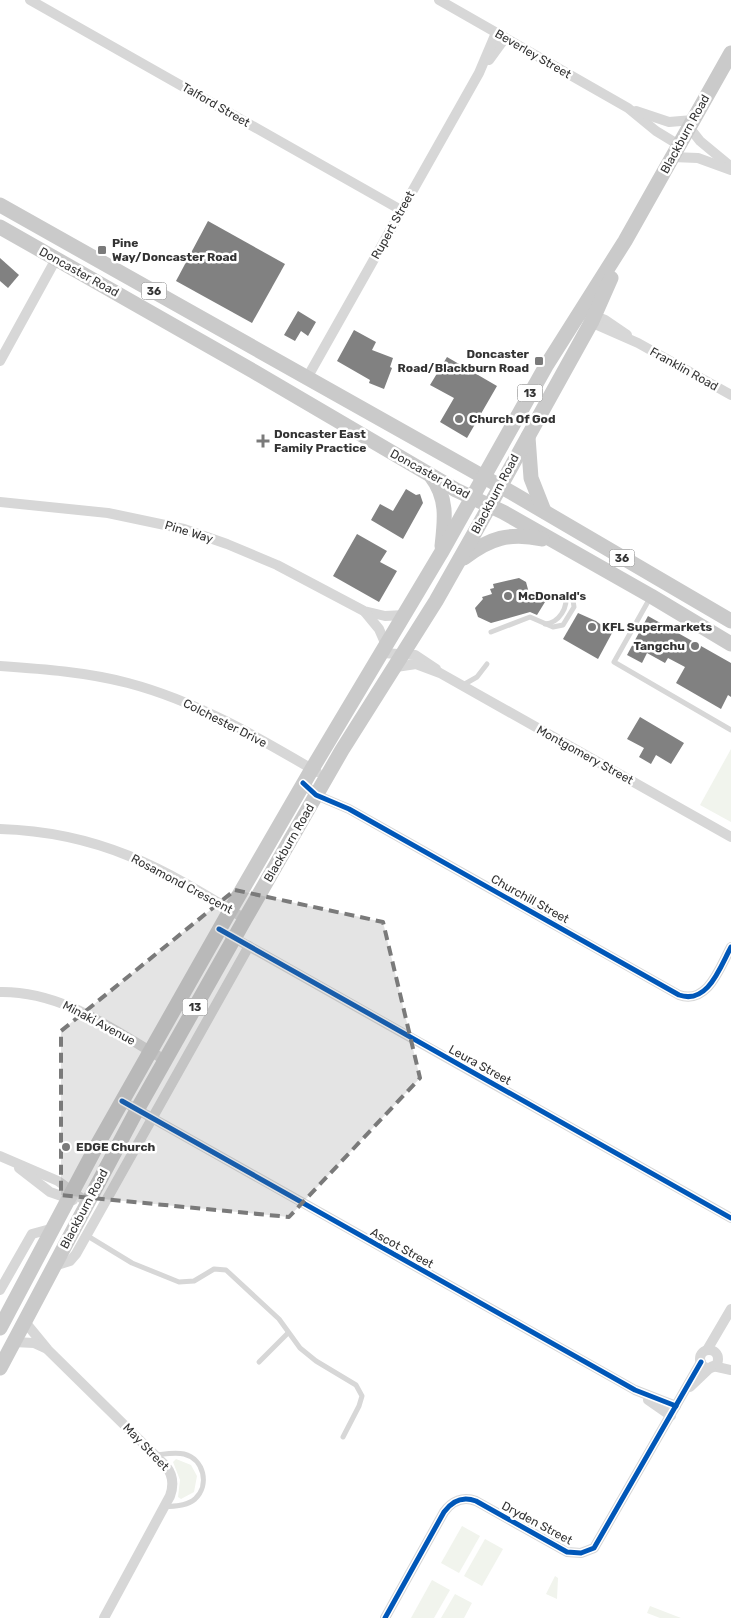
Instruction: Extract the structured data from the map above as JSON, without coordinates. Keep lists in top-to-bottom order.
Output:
{
  "streets": {
    "main road": [
      "Blackburn Road",
      "Doncaster Road",
      "36",
      "13"
    ],
    "street": [
      "Beverley Street",
      "Talford Street",
      "Rupert Street",
      "Franklin Road",
      "Pine Way",
      "Colchester Drive",
      "Montgomery Street",
      "Rosamond Crescent",
      "Churchill Street",
      "Minaki Avenue",
      "Leura Street",
      "Ascot Street",
      "May Street",
      "Dryden Street"
    ]
  },
  "crossings": [
    ["Beverley Street", "Blackburn Road"],
    ["Beverley Street", "Rupert Street"],
    ["Talford Street", "Rupert Street"],
    ["Blackburn Road", "Doncaster Road"],
    ["Blackburn Road", "Franklin Road"],
    ["Blackburn Road", "Pine Way"],
    ["Blackburn Road", "Colchester Drive"],
    ["Blackburn Road", "Montgomery Street"],
    ["Blackburn Road", "Rosamond Crescent"],
    ["Blackburn Road", "Churchill Street"],
    ["Blackburn Road", "Minaki Avenue"],
    ["Blackburn Road", "Leura Street"],
    ["Blackburn Road", "Ascot Street"],
    ["Blackburn Road", "May Street"],
    ["Rupert Street", "Doncaster Road"],
    ["Pine Way", "Montgomery Street"],
    ["Colchester Drive", "Churchill Street"],
    ["Ascot Street", "Dryden Street"]
  ],
  "places": {
    "transit": ["Pine Way/Doncaster Road", "Doncaster Road/Blackburn Road"],
    "other": [
      "Church Of God",
      "McDonald's",
      "KFL Supermarkets",
      "Tangchu",
      "EDGE Church"
    ],
    "health": ["Doncaster East Family Practice"]
  }
}
